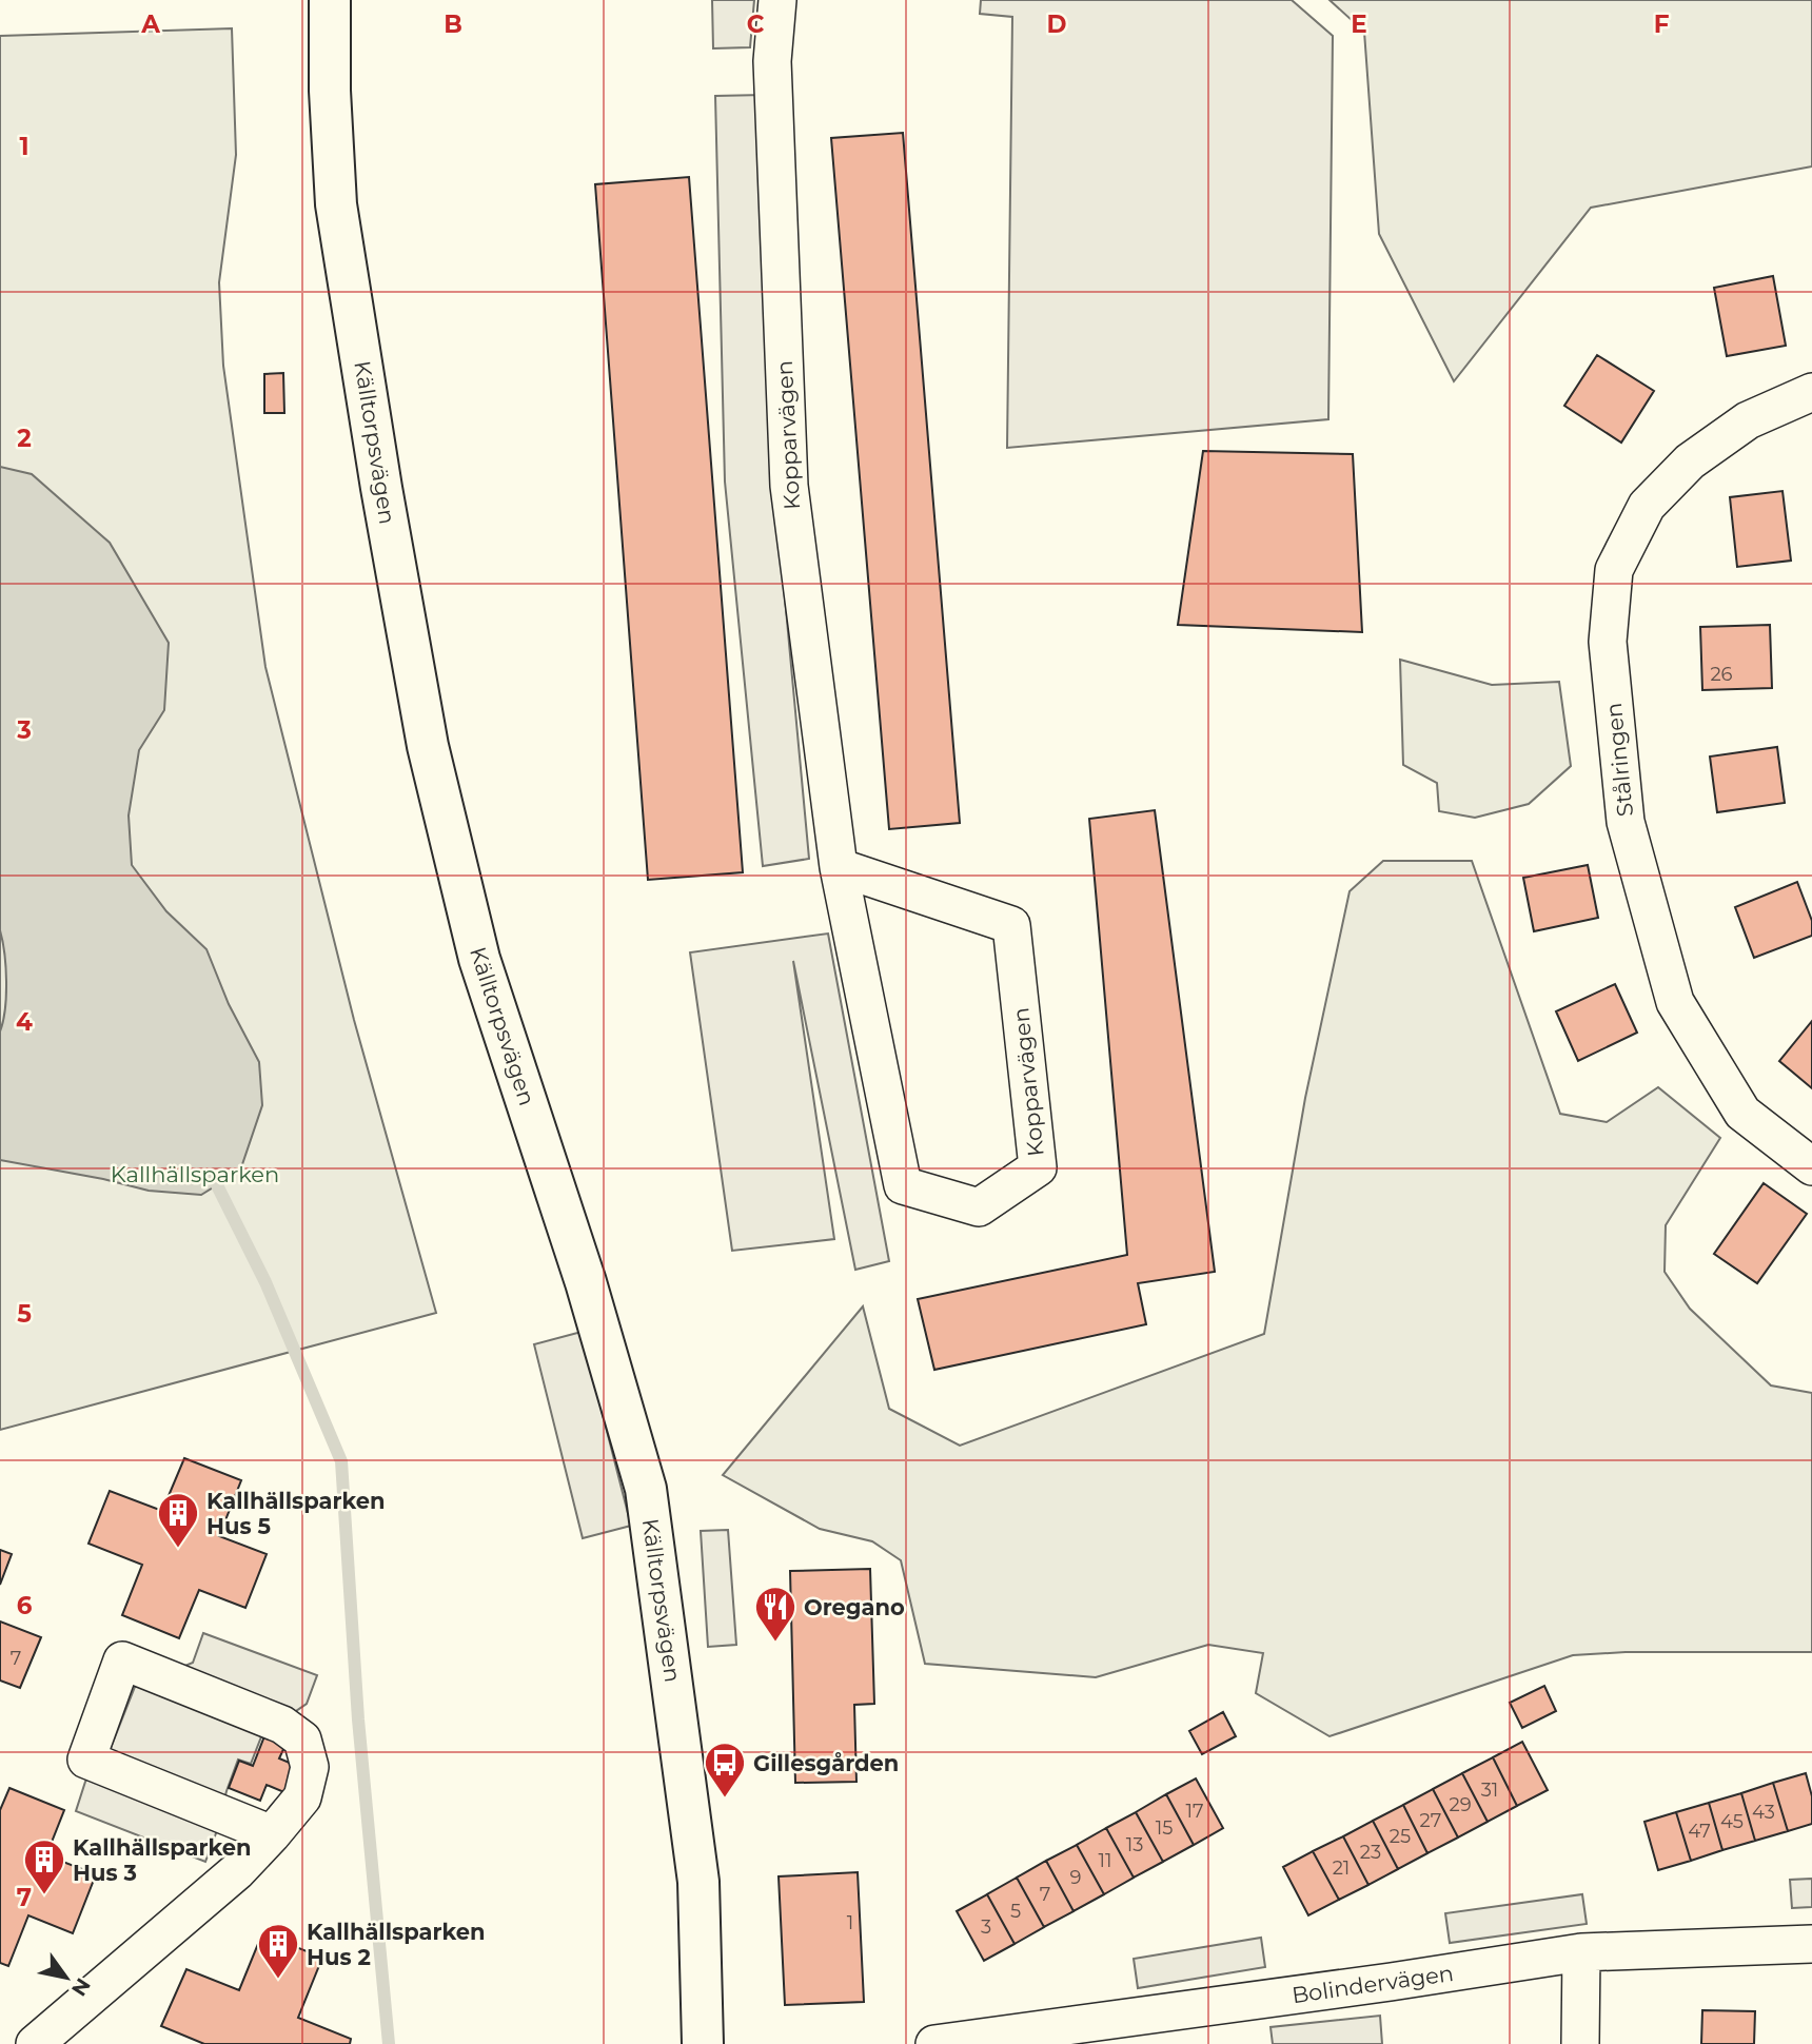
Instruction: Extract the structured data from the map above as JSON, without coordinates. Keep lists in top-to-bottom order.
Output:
{
  "streets": {
    "street": [
      "Kopparvägen",
      "Källtorpsvägen",
      "Stålringen",
      "Bolindervägen"
    ]
  },
  "parks": ["Kallhällsparken"],
  "places": {
    "building": ["Kallhällsparken Hus 5", "Kallhällsparken Hus 3", "Kallhällsparken Hus 2"],
    "restaurant": ["Oregano"],
    "bus stop": ["Gillesgården"]
  },
  "house_numbers": [
    "26",
    "7",
    "31",
    "29",
    "17",
    "43",
    "27",
    "45",
    "15",
    "47",
    "25",
    "13",
    "23",
    "11",
    "21",
    "9",
    "7",
    "5",
    "1",
    "3"
  ],
  "north": "bottom right",
  "grid": {
    "columns": [
      "A",
      "B",
      "C",
      "D",
      "E",
      "F"
    ],
    "rows": [
      "1",
      "2",
      "3",
      "4",
      "5",
      "6",
      "7"
    ]
  }
}
